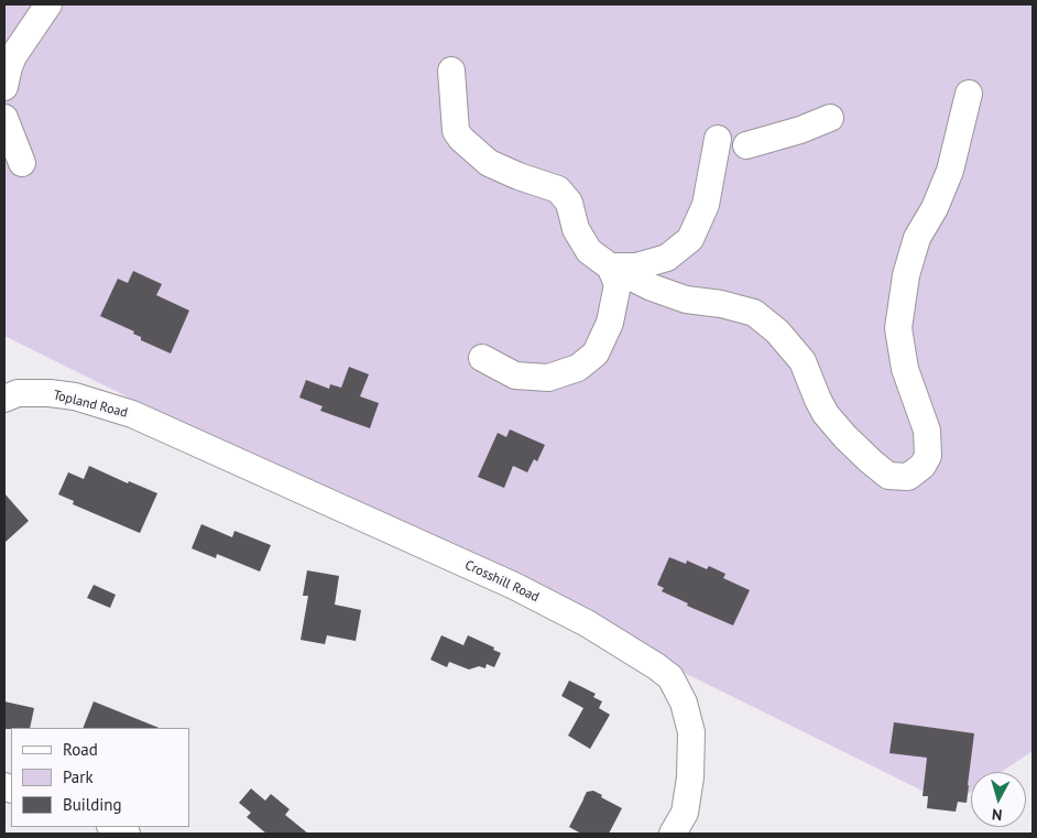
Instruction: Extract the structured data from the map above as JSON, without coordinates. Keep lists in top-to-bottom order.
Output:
{
  "streets": {
    "street": ["Topland Road", "Crosshill Road"]
  },
  "crossings": [
    ["Topland Road", "Crosshill Road"]
  ],
  "legend": ["Road", "Park", "Building"],
  "north": "bottom"
}
